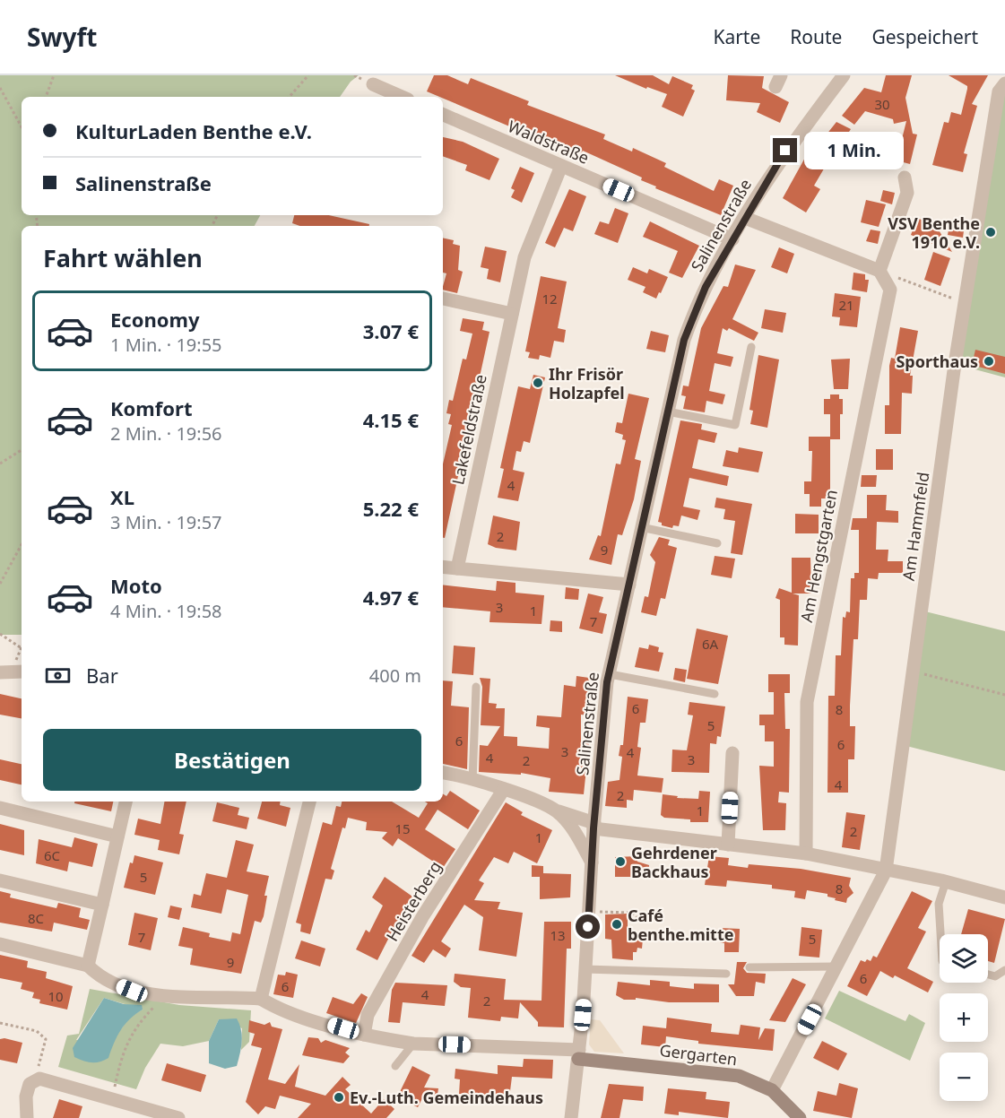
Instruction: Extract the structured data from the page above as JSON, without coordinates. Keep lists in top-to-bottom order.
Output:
{
  "streets": {
    "street": [
      "Waldstraße",
      "Salinenstraße",
      "Lakefeldstraße",
      "Am Hammfeld",
      "Am Hengstgarten",
      "Heisterberg",
      "Gergarten"
    ]
  },
  "crossings": [
    ["Waldstraße", "Salinenstraße"],
    ["Waldstraße", "Lakefeldstraße"],
    ["Salinenstraße", "Gergarten"],
    ["Am Hammfeld", "Gergarten"]
  ],
  "places": [
    "VSV Benthe 1910 e.V.",
    "Sporthaus",
    "Ihr Frisör Holzapfel",
    "Gehrdener Backhaus",
    "Café benthe.mitte",
    "Ev.-Luth. Gemeindehaus"
  ],
  "house_numbers": [
    "30",
    "12",
    "21",
    "4",
    "2",
    "9",
    "3",
    "1",
    "7",
    "6A",
    "6",
    "8",
    "5",
    "6",
    "6",
    "3",
    "4",
    "4",
    "3",
    "2",
    "4",
    "2",
    "1",
    "15",
    "2",
    "1",
    "6C",
    "5",
    "8",
    "8C",
    "13",
    "7",
    "5",
    "9",
    "6",
    "6",
    "4",
    "10",
    "2"
  ],
  "page": {
    "header": "Swyft",
    "nav": ["Karte", "Route", "Gespeichert"],
    "banner": ["KulturLaden Benthe e.V.", "Salinenstraße"],
    "bubble": "1 Min.",
    "heading": "Fahrt wählen",
    "list": [
      {
        "name": "Economy",
        "note": "1 Min. · 19:55",
        "value": "3.07 €"
      },
      {
        "name": "Komfort",
        "note": "2 Min. · 19:56",
        "value": "4.15 €"
      },
      {
        "name": "XL",
        "note": "3 Min. · 19:57",
        "value": "5.22 €"
      },
      {
        "name": "Moto",
        "note": "4 Min. · 19:58",
        "value": "4.97 €"
      }
    ],
    "pay": ["Bar", "400 m"],
    "buttons": "Bestätigen",
    "map_buttons": ["+", "−"]
  }
}
